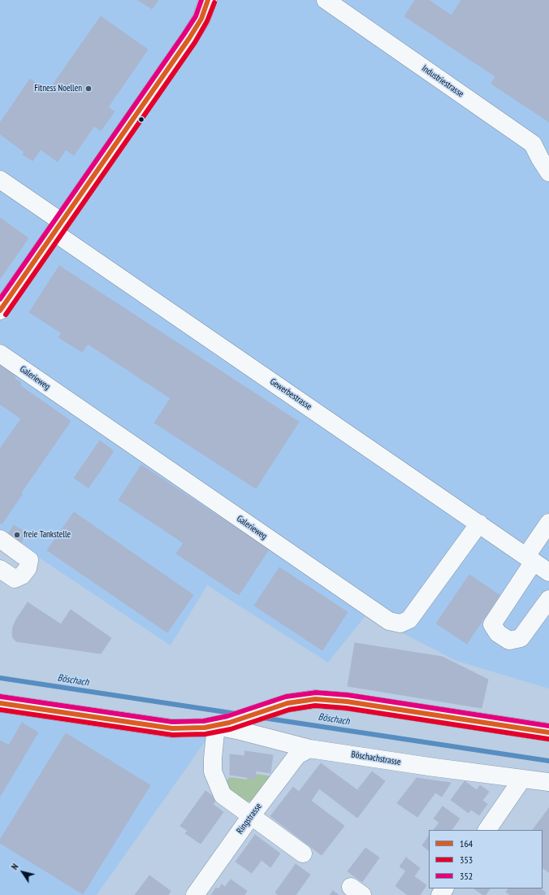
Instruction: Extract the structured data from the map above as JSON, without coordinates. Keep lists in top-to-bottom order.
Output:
{
  "streets": {
    "street": [
      "Industriestrasse",
      "Galerieweg",
      "Gewerbestrasse",
      "Böschachstrasse",
      "Ringstrasse"
    ]
  },
  "crossings": [
    ["Galerieweg", "Gewerbestrasse"],
    ["Böschachstrasse", "Ringstrasse"]
  ],
  "water": ["Böschach"],
  "places": ["Fitness Noellen", "freie Tankstelle"],
  "lines": ["transit line 164", "transit line 352", "transit line 353"],
  "legend": ["164", "353", "352"],
  "north": "top left"
}
